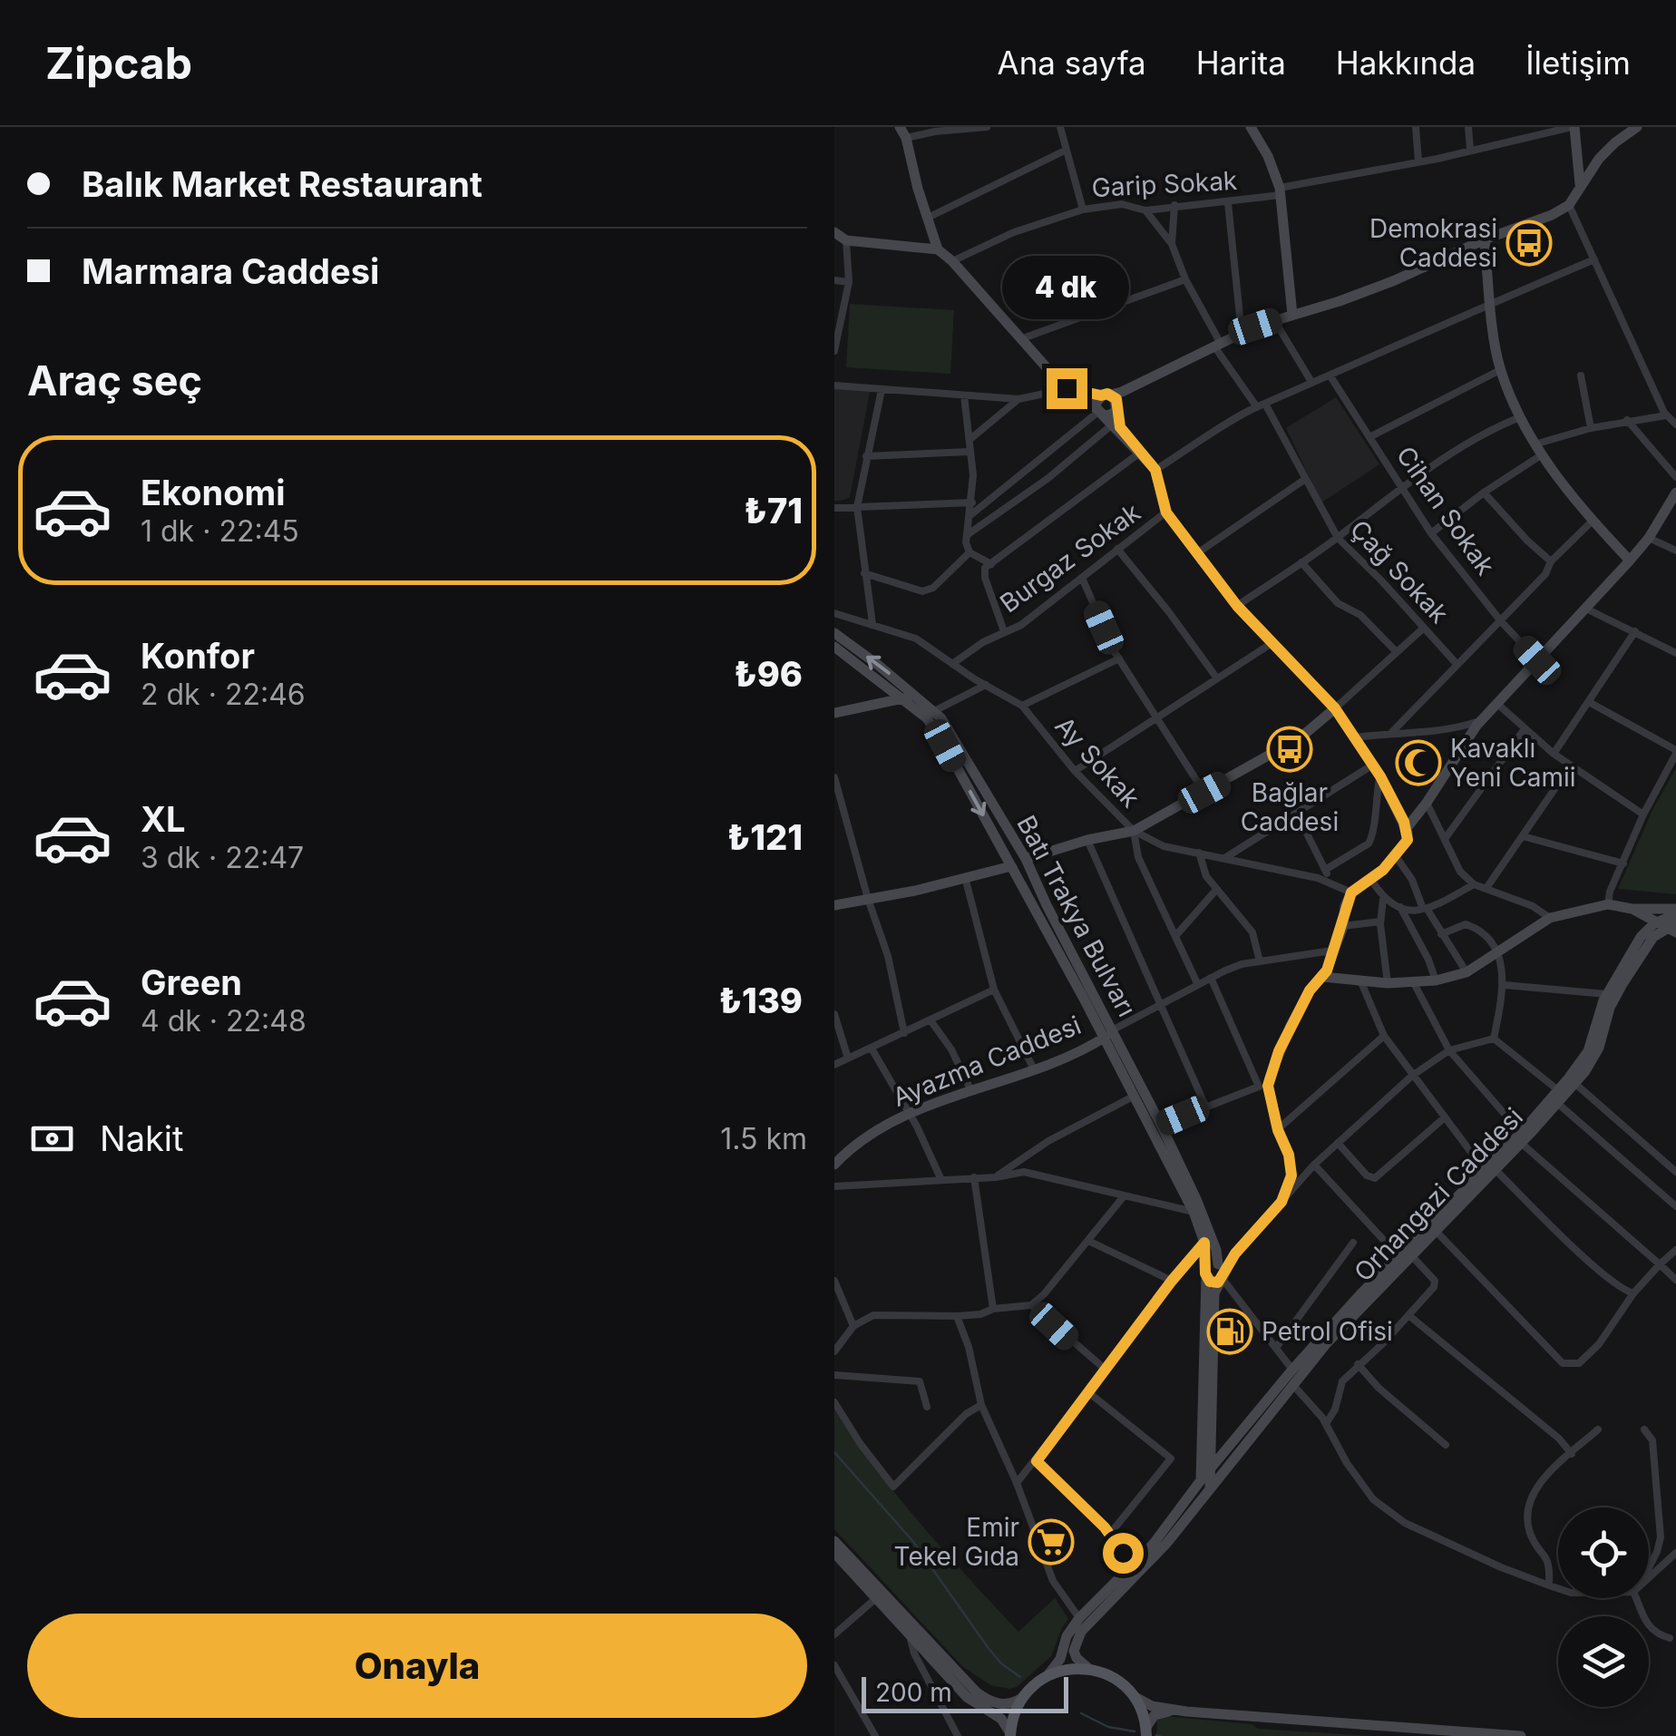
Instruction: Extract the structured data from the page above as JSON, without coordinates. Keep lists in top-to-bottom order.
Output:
{
  "streets": {
    "main road": ["Batı Trakya Bulvarı", "Ayazma Caddesi", "Orhangazi Caddesi"],
    "street": [
      "Garip Sokak",
      "Cihan Sokak",
      "Burgaz Sokak",
      "Çağ Sokak",
      "Ay Sokak"
    ]
  },
  "crossings": [
    ["Burgaz Sokak", "Ay Sokak"],
    ["Batı Trakya Bulvarı", "Ayazma Caddesi"],
    ["Batı Trakya Bulvarı", "Orhangazi Caddesi"]
  ],
  "places": {
    "bus stop": ["Demokrasi Caddesi", "Bağlar Caddesi"],
    "mosque": ["Kavaklı Yeni Camii"],
    "fuel station": ["Petrol Ofisi"],
    "supermarket": ["Emir Tekel Gıda"]
  },
  "scale_bar": "200 m",
  "page": {
    "header": "Zipcab",
    "nav": [
      "Ana sayfa",
      "Harita",
      "Hakkında",
      "İletişim"
    ],
    "banner": ["Balık Market Restaurant", "Marmara Caddesi"],
    "bubble": "4 dk",
    "heading": "Araç seç",
    "list": [
      {
        "name": "Ekonomi",
        "note": "1 dk · 22:45",
        "value": "₺71"
      },
      {
        "name": "Konfor",
        "note": "2 dk · 22:46",
        "value": "₺96"
      },
      {
        "name": "XL",
        "note": "3 dk · 22:47",
        "value": "₺121"
      },
      {
        "name": "Green",
        "note": "4 dk · 22:48",
        "value": "₺139"
      }
    ],
    "pay": ["Nakit", "1.5 km"],
    "buttons": "Onayla",
    "scale": "200 m"
  }
}
